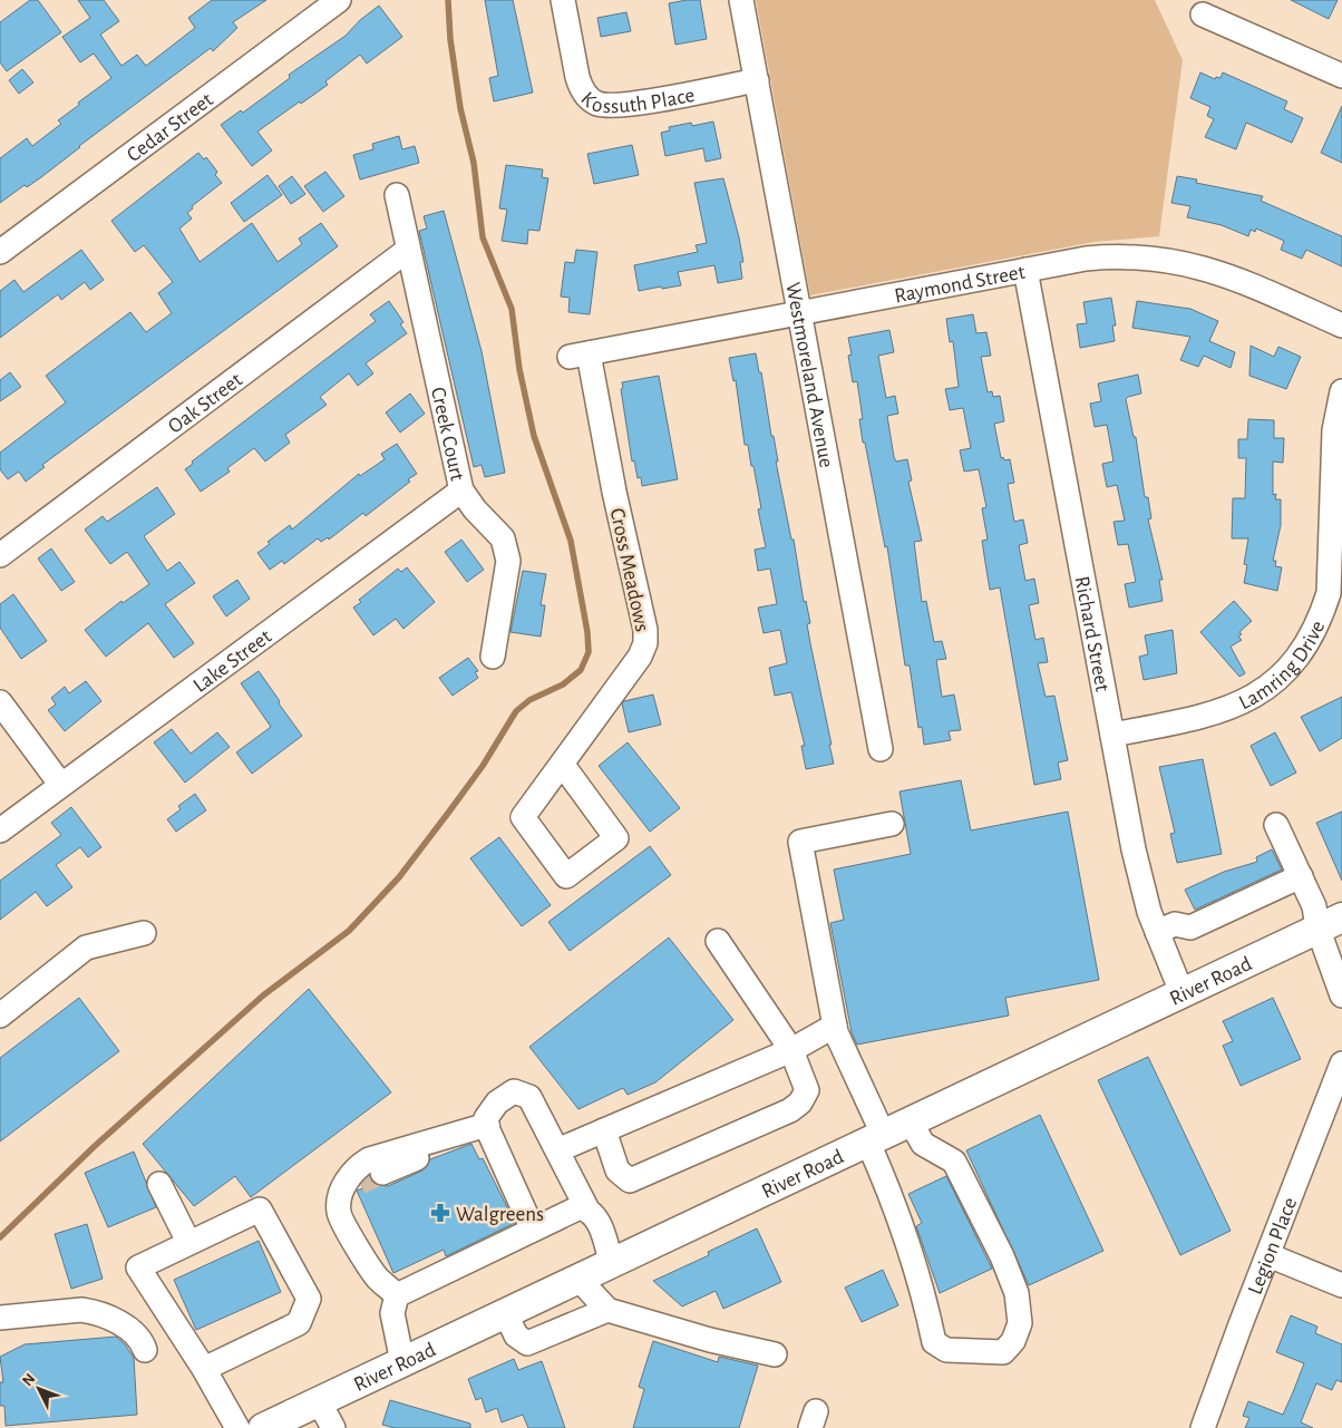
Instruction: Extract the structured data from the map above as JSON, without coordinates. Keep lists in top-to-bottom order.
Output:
{
  "streets": {
    "main road": ["River Road"],
    "street": [
      "Kossuth Place",
      "Cedar Street",
      "Raymond Street",
      "Westmoreland Avenue",
      "Oak Street",
      "Creek Court",
      "Cross Meadows",
      "Richard Street",
      "Lake Street",
      "Lamring Drive",
      "Legion Place"
    ]
  },
  "crossings": [
    ["Kossuth Place", "Westmoreland Avenue"],
    ["Raymond Street", "Westmoreland Avenue"],
    ["Raymond Street", "Cross Meadows"],
    ["Raymond Street", "Richard Street"],
    ["Oak Street", "Creek Court"],
    ["Creek Court", "Lake Street"],
    ["Richard Street", "Lamring Drive"],
    ["Richard Street", "River Road"]
  ],
  "places": {
    "pharmacy": ["Walgreens"]
  },
  "north": "top left"
}
